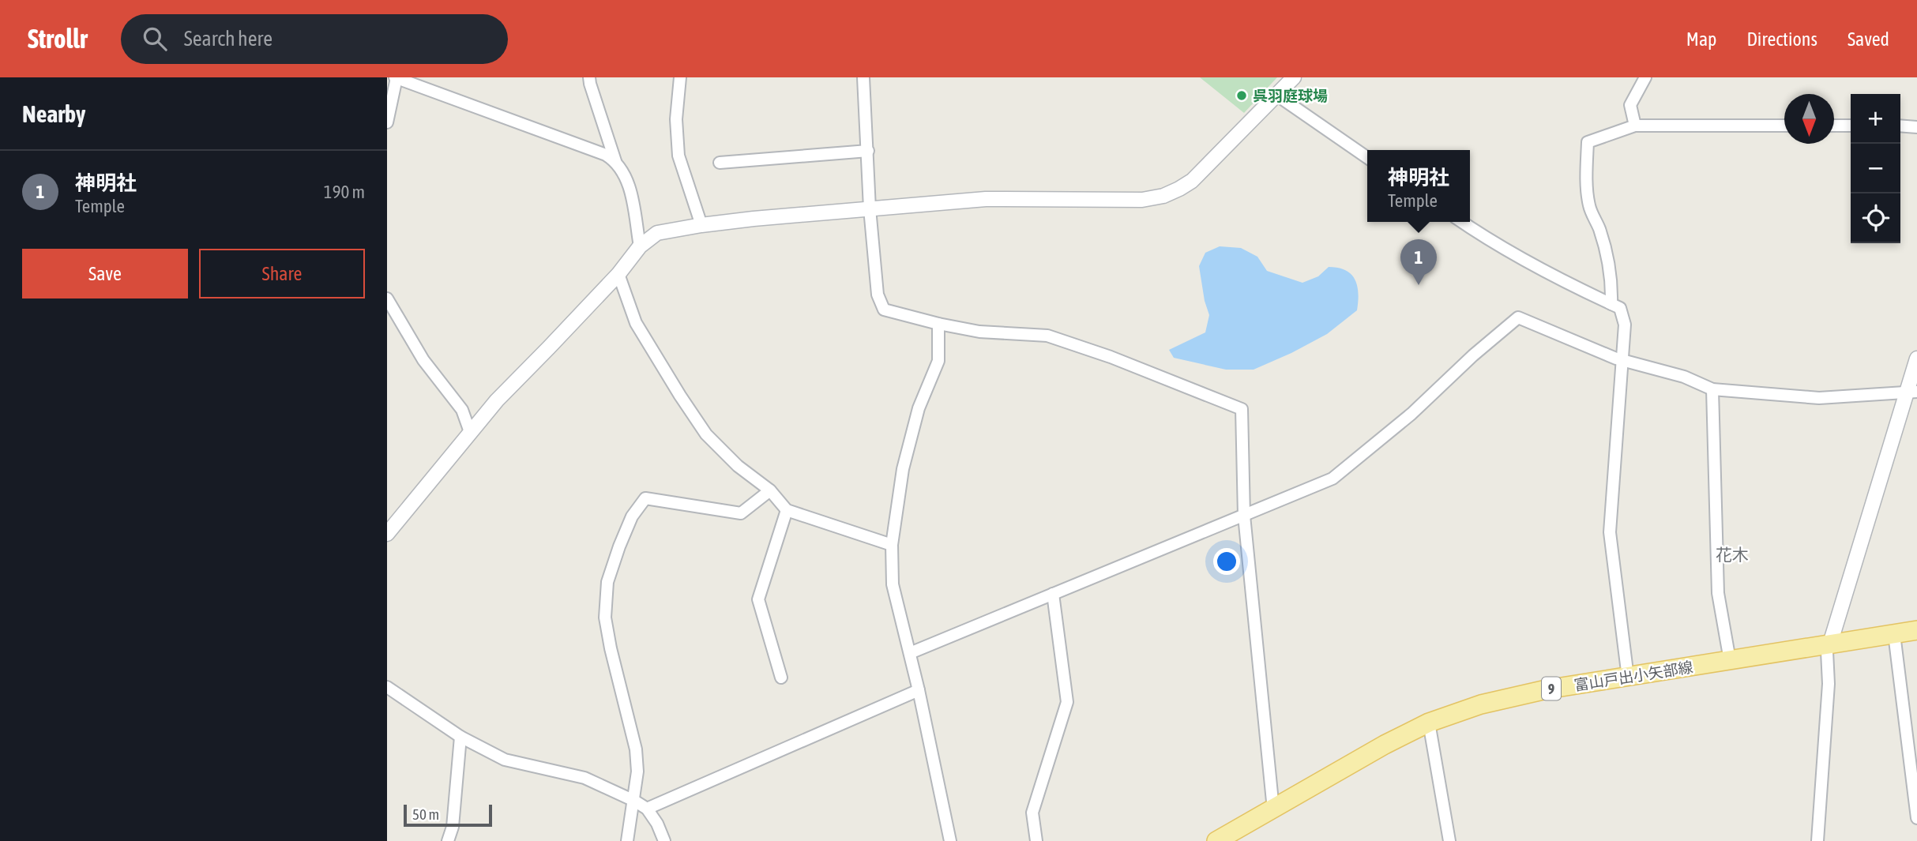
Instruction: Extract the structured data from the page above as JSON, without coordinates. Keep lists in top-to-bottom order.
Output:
{
  "streets": {
    "main road": ["富山戸出小矢部線", "9"]
  },
  "districts": ["花木"],
  "places": ["呉羽庭球場"],
  "scale_bar": "50 m",
  "north": "bottom",
  "page": {
    "header": "Strollr",
    "search": "Search here",
    "nav": ["Map", "Directions", "Saved"],
    "heading": "Nearby",
    "map_buttons": ["+", "−"],
    "list": [
      {
        "mark": "1",
        "name": "神明社",
        "note": "Temple",
        "value": "190 m"
      }
    ],
    "popup": ["神明社", "Temple"],
    "buttons": ["Save", "Share"],
    "pins": "1",
    "scale": "50 m"
  }
}
